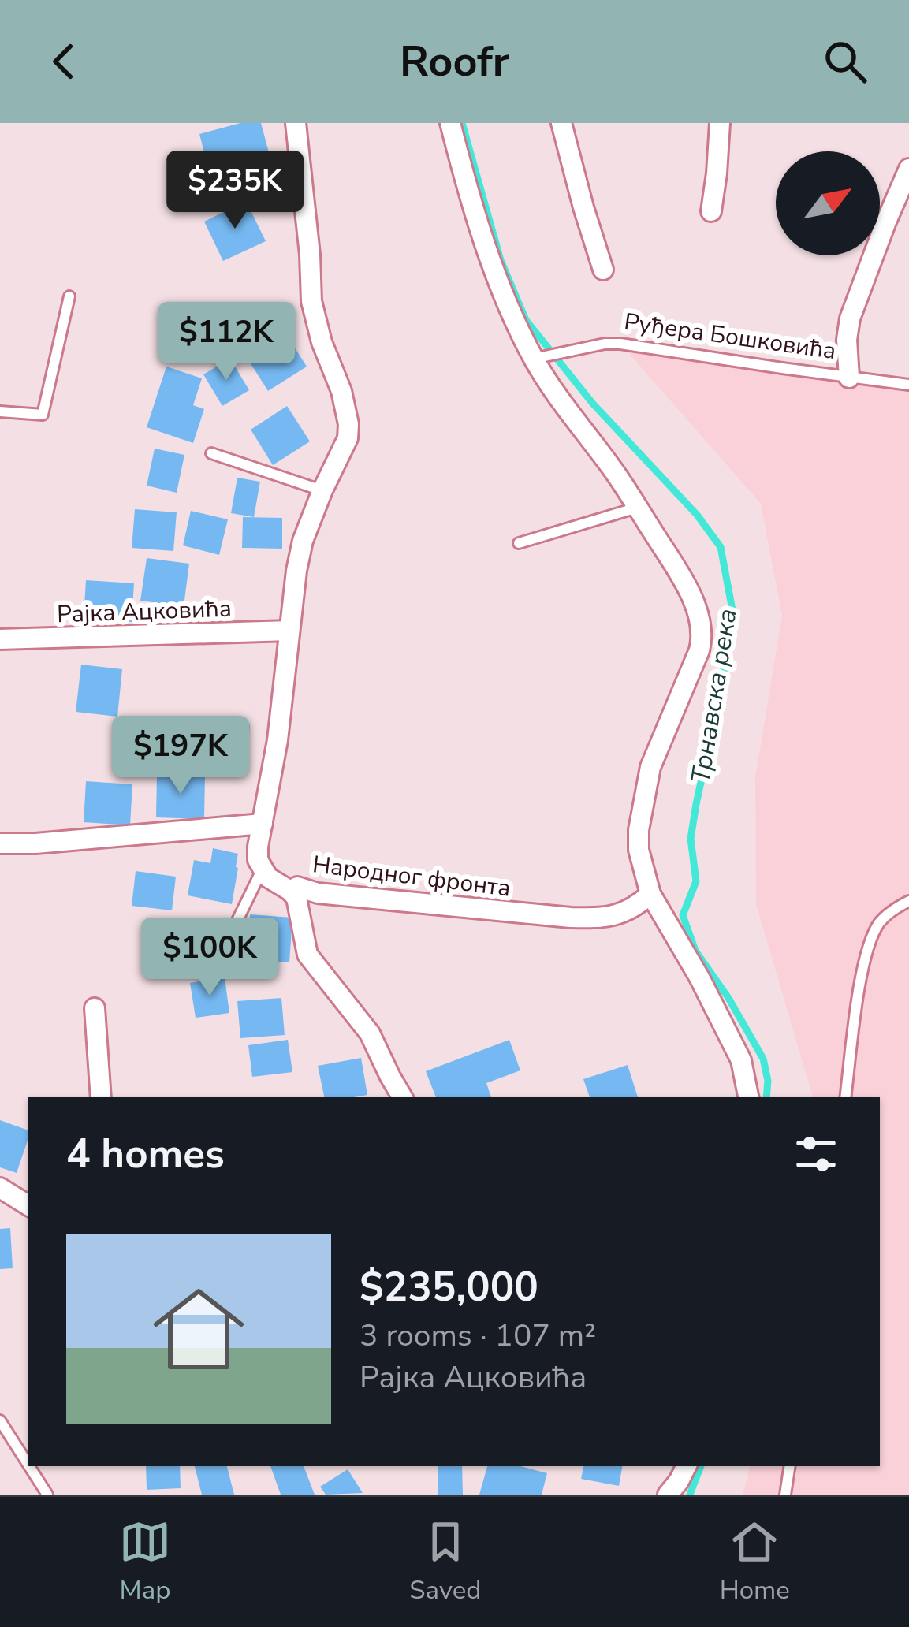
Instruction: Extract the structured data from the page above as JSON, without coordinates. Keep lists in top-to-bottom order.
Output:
{
  "streets": {
    "street": ["Руђера Бошковића", "Рајка Ацковића", "Народног фронта"]
  },
  "water": ["Трнавска река"],
  "north": "top right",
  "page": {
    "header": "Roofr",
    "price": [
      "$235K",
      "$112K",
      "$197K",
      "$100K"
    ],
    "heading": "4 homes",
    "list": [
      {
        "name": "$235,000",
        "note": "3 rooms · 107 m² · Рајка Ацковића"
      }
    ],
    "tabs": ["Map", "Saved", "Home"]
  }
}
